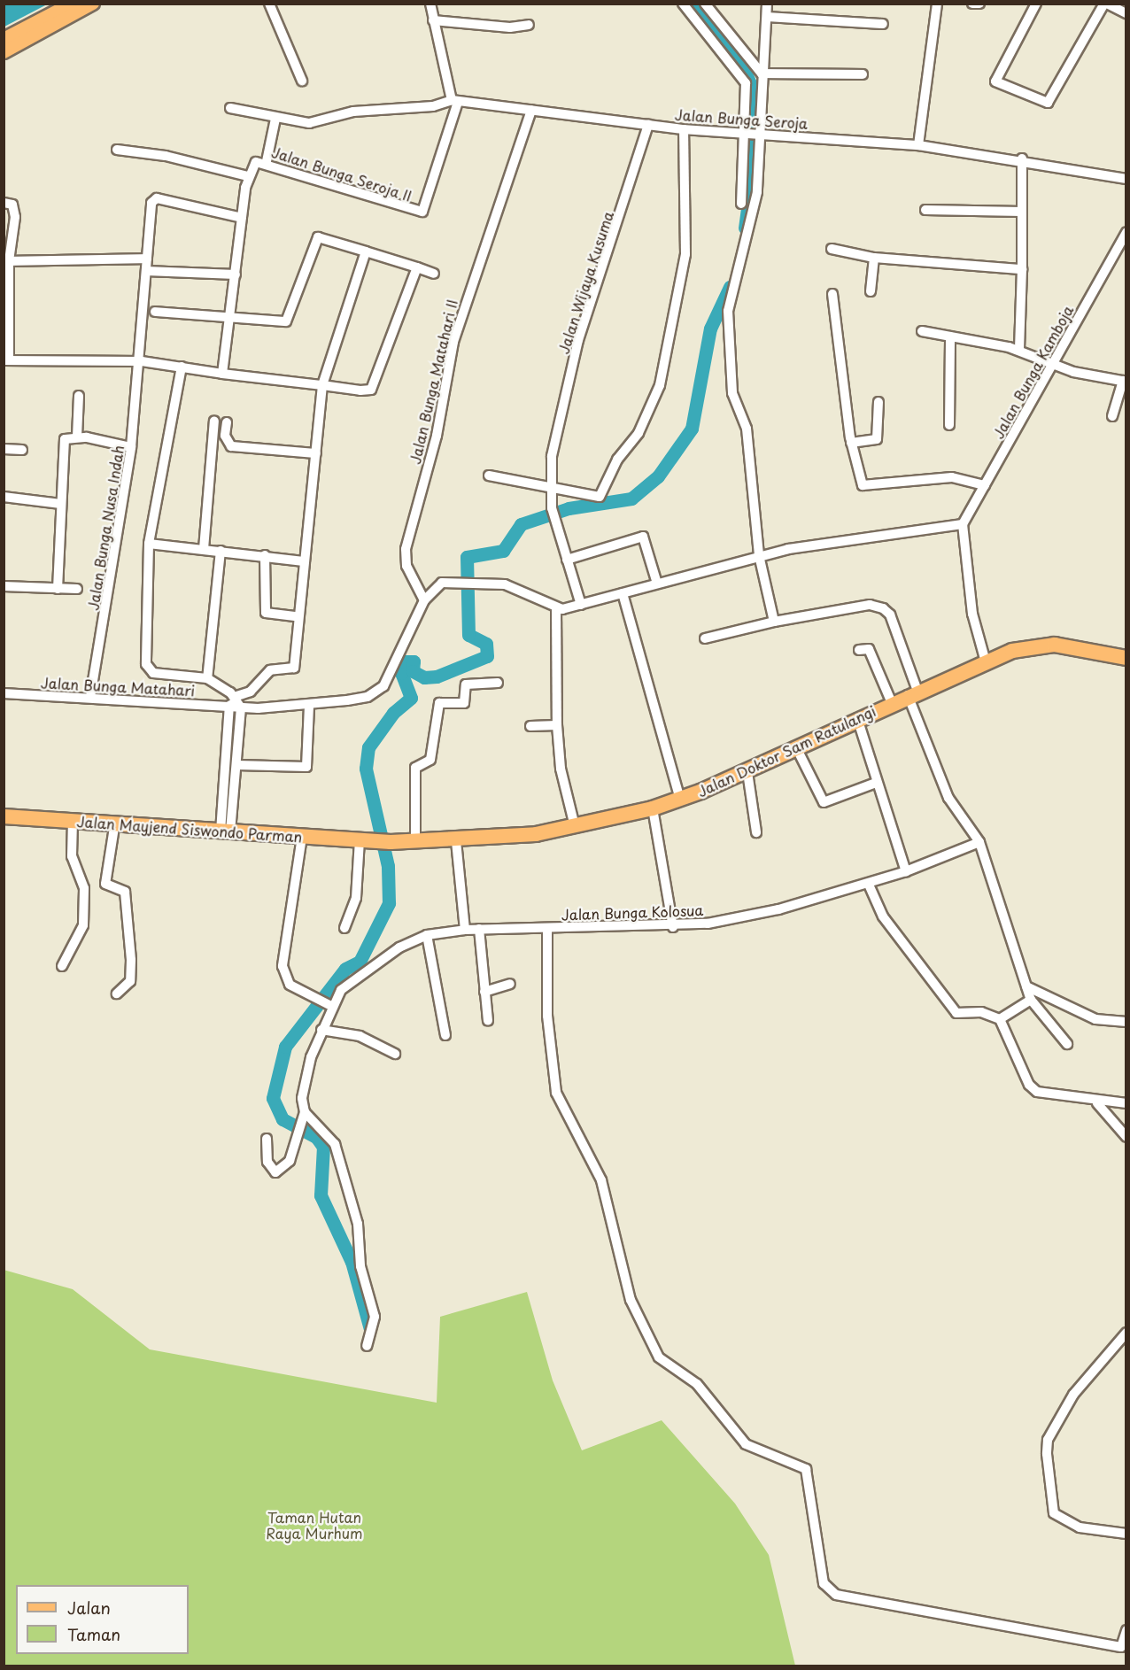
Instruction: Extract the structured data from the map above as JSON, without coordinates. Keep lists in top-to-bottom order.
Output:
{
  "streets": {
    "highway": ["Jalan Doktor Sam Ratulangi", "Jalan Mayjend Siswondo Parman"],
    "street": [
      "Jalan Bunga Seroja",
      "Jalan Bunga Seroja II",
      "Jalan Wijaya Kusuma",
      "Jalan Bunga Kamboja",
      "Jalan Bunga Matahari II",
      "Jalan Bunga Nusa Indah",
      "Jalan Bunga Matahari",
      "Jalan Bunga Kolosua"
    ]
  },
  "crossings": [
    ["Jalan Bunga Seroja", "Jalan Bunga Seroja II"],
    ["Jalan Bunga Seroja", "Jalan Wijaya Kusuma"],
    ["Jalan Bunga Seroja", "Jalan Bunga Matahari II"],
    ["Jalan Bunga Matahari II", "Jalan Bunga Matahari"],
    ["Jalan Bunga Nusa Indah", "Jalan Bunga Matahari"],
    ["Jalan Doktor Sam Ratulangi", "Jalan Mayjend Siswondo Parman"]
  ],
  "parks": ["Taman Hutan Raya Murhum"],
  "legend": ["Jalan", "Taman"]
}
